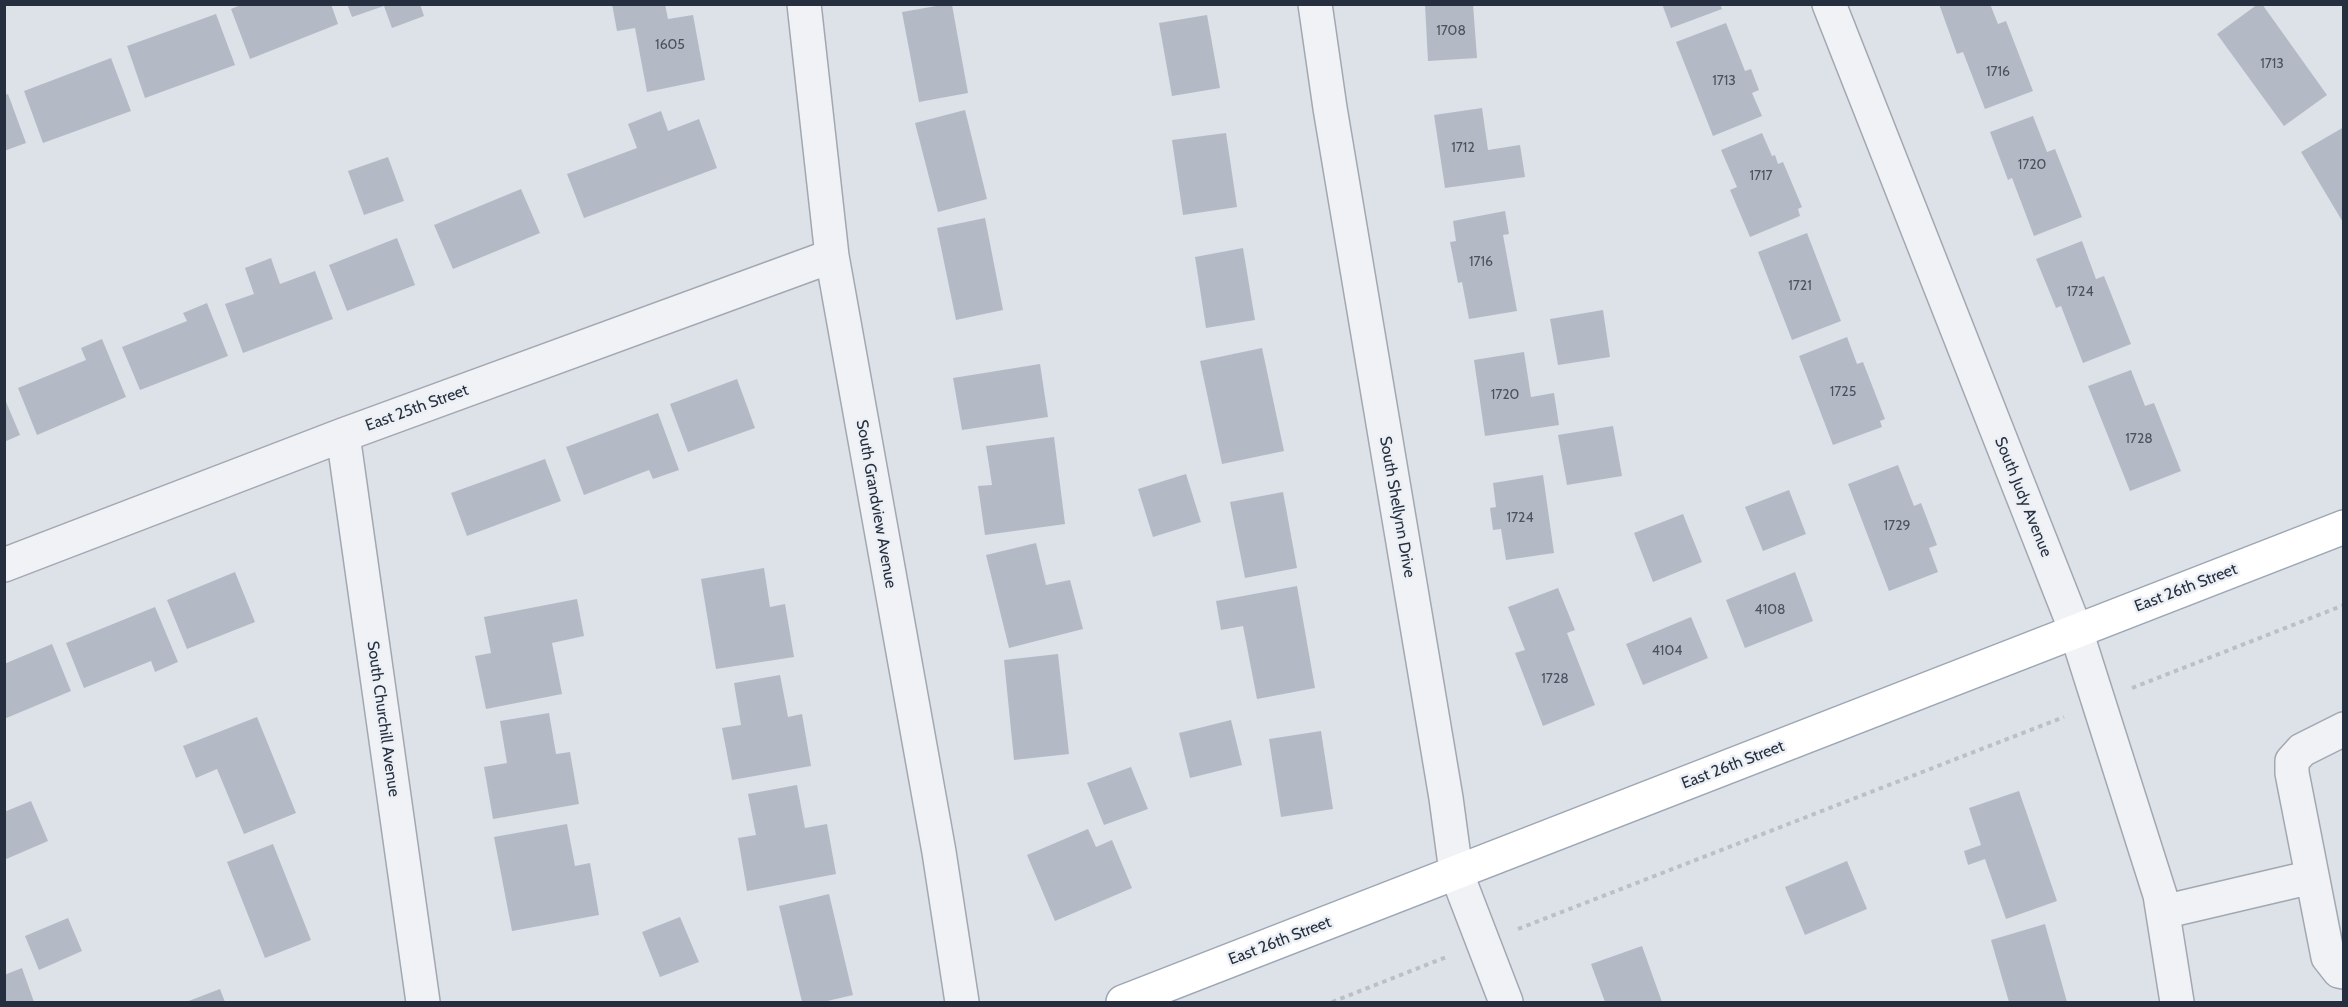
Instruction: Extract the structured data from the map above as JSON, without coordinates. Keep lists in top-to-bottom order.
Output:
{
  "streets": {
    "main road": ["East 26th Street"],
    "street": [
      "East 25th Street",
      "South Judy Avenue",
      "South Grandview Avenue",
      "South Shellynn Drive",
      "South Churchill Avenue"
    ]
  },
  "crossings": [
    ["East 25th Street", "South Grandview Avenue"],
    ["East 25th Street", "South Churchill Avenue"],
    ["South Judy Avenue", "East 26th Street"],
    ["South Shellynn Drive", "East 26th Street"]
  ],
  "house_numbers": [
    "1708",
    "1605",
    "1713",
    "1716",
    "1713",
    "1712",
    "1720",
    "1717",
    "1716",
    "1721",
    "1724",
    "1725",
    "1720",
    "1728",
    "1724",
    "1729",
    "4108",
    "4104",
    "1728"
  ]
}
